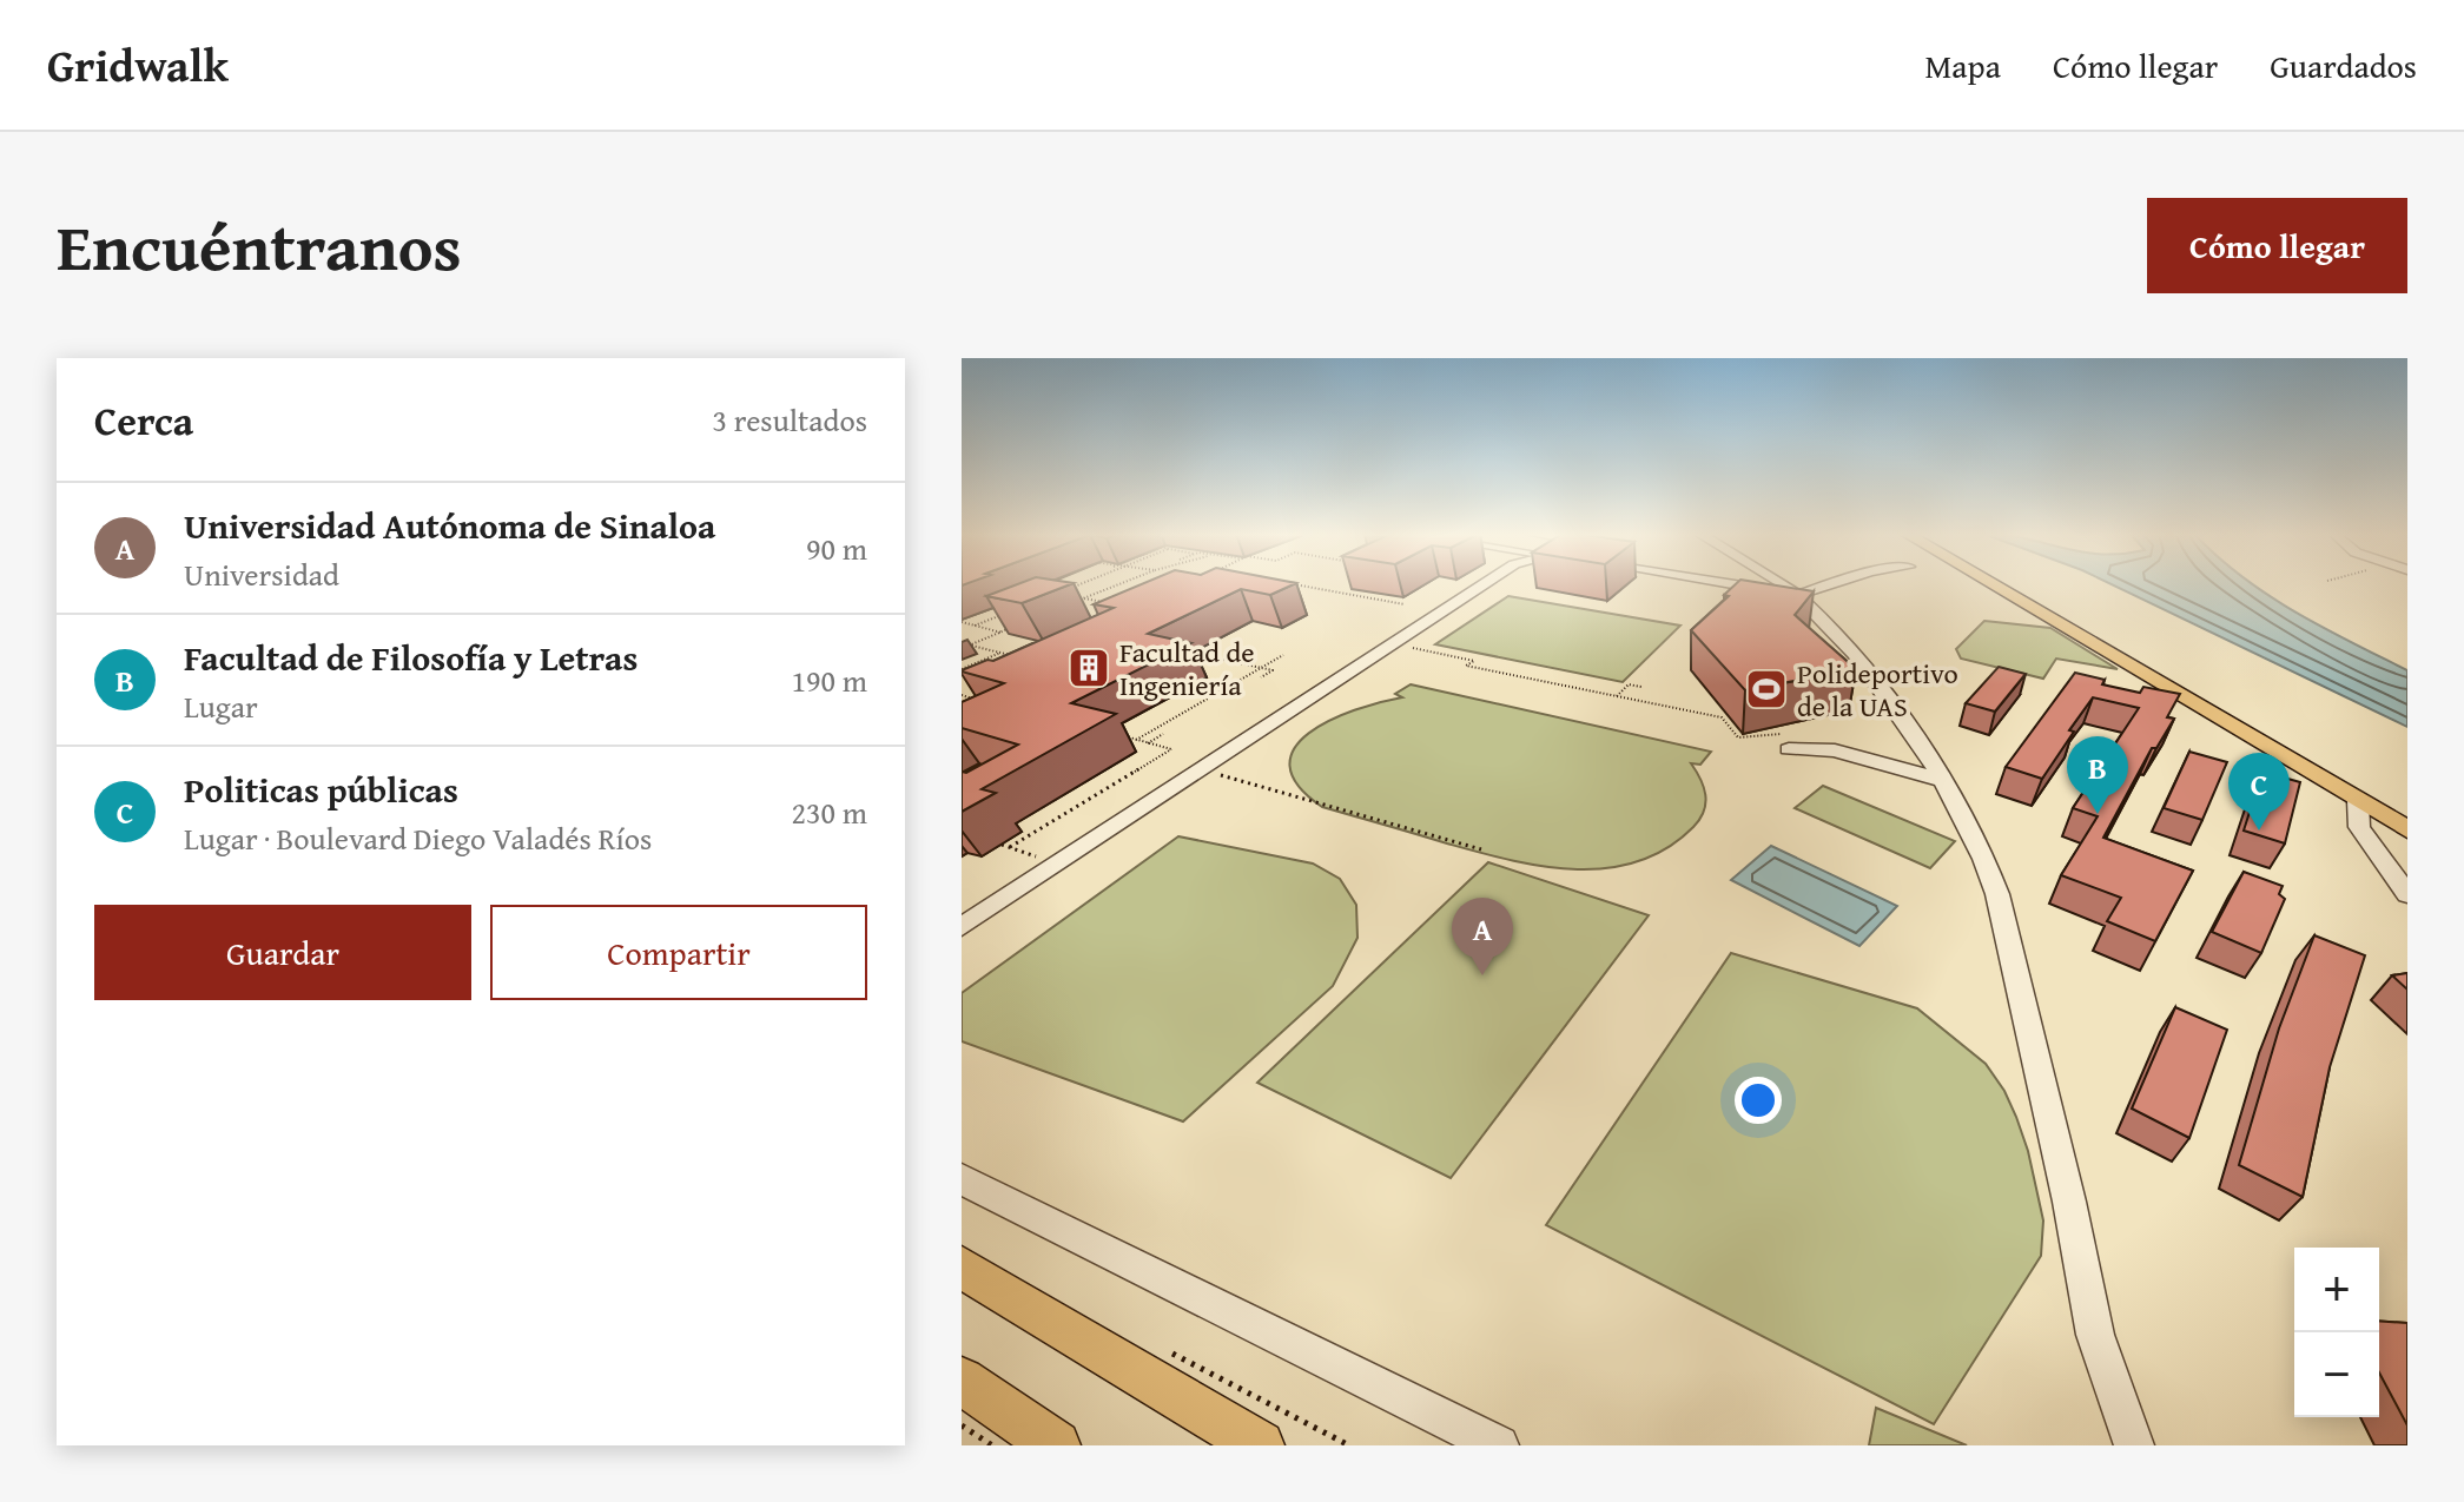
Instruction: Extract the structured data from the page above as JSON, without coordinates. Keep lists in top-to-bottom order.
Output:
{
  "places": {
    "building": ["Facultad de Ingeniería"],
    "sports": ["Polideportivo de la UAS"]
  },
  "page": {
    "header": "Gridwalk",
    "nav": ["Mapa", "Cómo llegar", "Guardados"],
    "title": "Encuéntranos",
    "buttons": [
      "Cómo llegar",
      ["Guardar", "Compartir"]
    ],
    "heading": ["Cerca", "3 resultados"],
    "list": [
      {
        "mark": "A",
        "name": "Universidad Autónoma de Sinaloa",
        "note": "Universidad",
        "value": "90 m"
      },
      {
        "mark": "B",
        "name": "Facultad de Filosofía y Letras",
        "note": "Lugar",
        "value": "190 m"
      },
      {
        "mark": "C",
        "name": "Politicas públicas",
        "note": "Lugar · Boulevard Diego Valadés Ríos",
        "value": "230 m"
      }
    ],
    "pins": ["B", "C", "A"],
    "map_buttons": ["+", "−"]
  }
}
